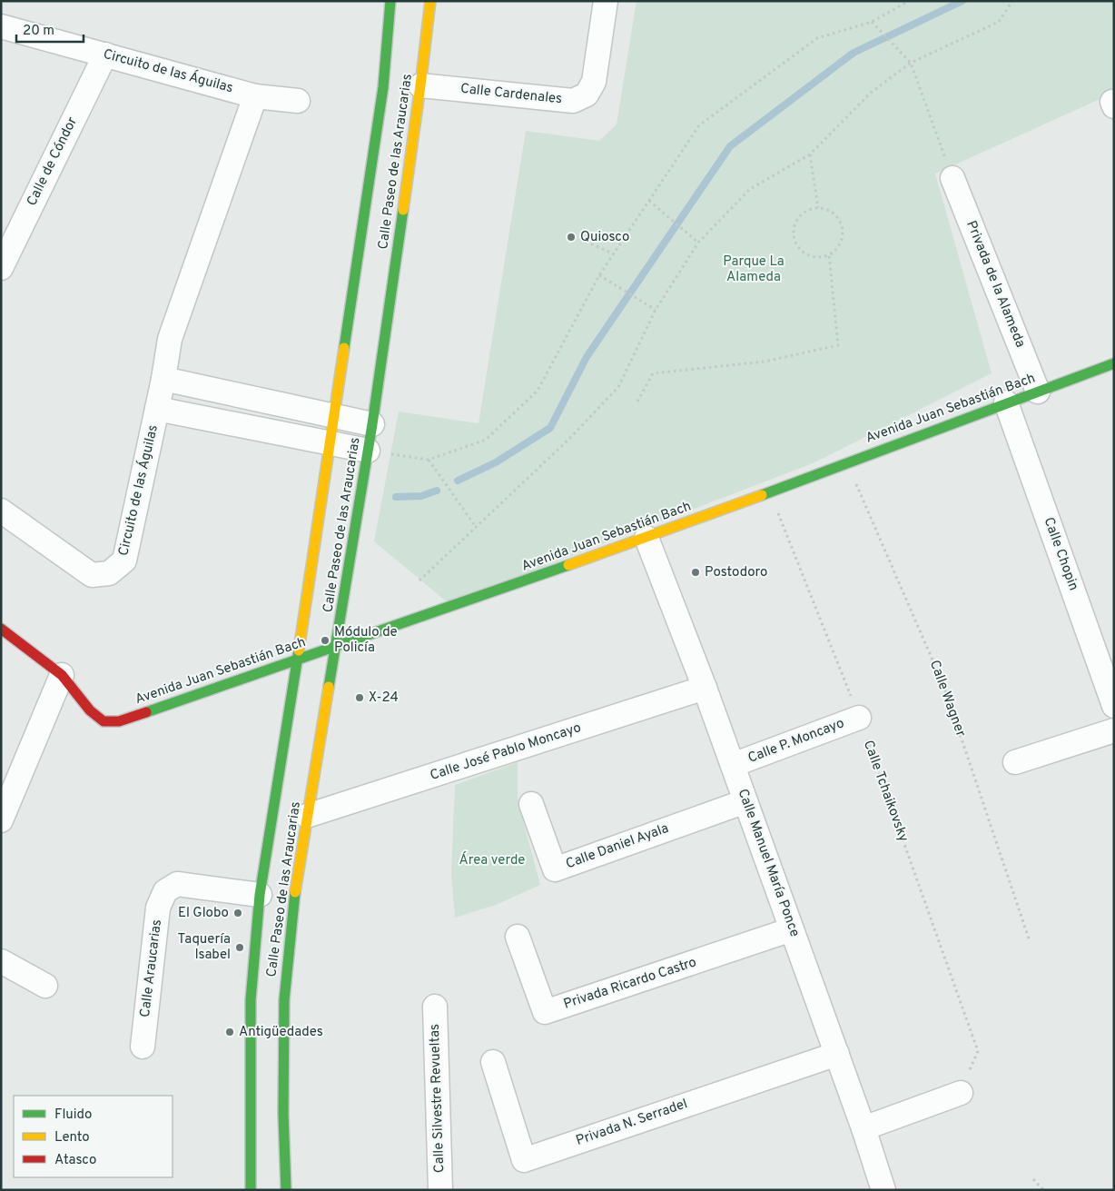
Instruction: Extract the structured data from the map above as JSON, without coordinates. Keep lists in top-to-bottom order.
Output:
{
  "streets": {
    "main road": ["Calle Paseo de las Araucarias", "Avenida Juan Sebastián Bach"],
    "street": [
      "Circuito de las Águilas",
      "Calle Cardenales",
      "Calle de Cóndor",
      "Privada de la Alameda",
      "Calle Chopin",
      "Calle P. Moncayo",
      "Calle José Pablo Moncayo",
      "Calle Daniel Ayala",
      "Calle Manuel María Ponce",
      "Calle Araucarias",
      "Privada Ricardo Castro",
      "Calle Silvestre Revueltas",
      "Privada N. Serradel"
    ],
    "path": ["Calle Wagner", "Calle Tchaikovsky"]
  },
  "crossings": [
    ["Circuito de las Águilas", "Calle de Cóndor"],
    ["Circuito de las Águilas", "Calle Paseo de las Araucarias"],
    ["Calle Cardenales", "Calle Paseo de las Araucarias"],
    ["Calle Paseo de las Araucarias", "Avenida Juan Sebastián Bach"],
    ["Calle Paseo de las Araucarias", "Calle José Pablo Moncayo"],
    ["Calle Paseo de las Araucarias", "Calle Araucarias"],
    ["Privada de la Alameda", "Avenida Juan Sebastián Bach"],
    ["Avenida Juan Sebastián Bach", "Calle Chopin"],
    ["Avenida Juan Sebastián Bach", "Calle Wagner"],
    ["Avenida Juan Sebastián Bach", "Calle Tchaikovsky"],
    ["Avenida Juan Sebastián Bach", "Calle Manuel María Ponce"],
    ["Calle P. Moncayo", "Calle Tchaikovsky"],
    ["Calle P. Moncayo", "Calle Manuel María Ponce"],
    ["Calle José Pablo Moncayo", "Calle Manuel María Ponce"],
    ["Calle Daniel Ayala", "Calle Manuel María Ponce"],
    ["Calle Manuel María Ponce", "Privada Ricardo Castro"],
    ["Calle Manuel María Ponce", "Privada N. Serradel"]
  ],
  "parks": ["Parque La Alameda", "Área verde"],
  "places": [
    "Quiosco",
    "Postodoro",
    "Módulo de Policía",
    "X-24",
    "El Globo",
    "Taquería Isabel",
    "Antigüedades"
  ],
  "legend": ["Fluido", "Lento", "Atasco"],
  "scale_bar": "20 m"
}
